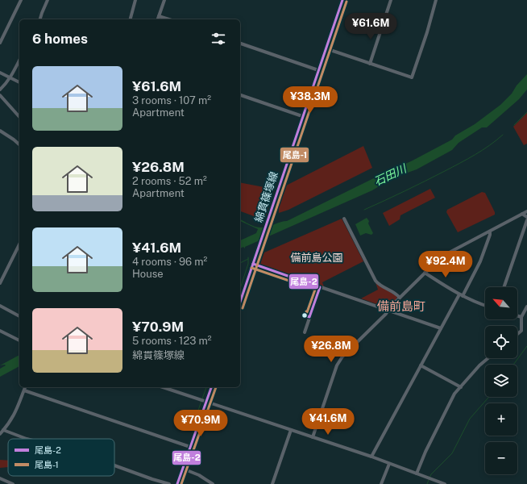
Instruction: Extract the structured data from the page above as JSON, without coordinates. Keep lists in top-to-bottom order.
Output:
{
  "streets": {
    "main road": ["綿貫篠塚線"]
  },
  "districts": ["備前島町"],
  "water": ["石田川"],
  "parks": ["備前島公園"],
  "lines": ["transit line 尾島-2", "transit line 尾島-1"],
  "legend": ["尾島-2", "尾島-1"],
  "north": "top left",
  "page": {
    "price": [
      "¥61.6M",
      "¥38.3M",
      "¥92.4M",
      "¥26.8M",
      "¥41.6M",
      "¥70.9M"
    ],
    "heading": "6 homes",
    "list": [
      {
        "name": "¥61.6M",
        "note": "3 rooms · 107 m² · Apartment"
      },
      {
        "name": "¥26.8M",
        "note": "2 rooms · 52 m² · Apartment"
      },
      {
        "name": "¥41.6M",
        "note": "4 rooms · 96 m² · House"
      },
      {
        "name": "¥70.9M",
        "note": "5 rooms · 123 m² · 綿貫篠塚線"
      }
    ],
    "map_buttons": ["+", "−"]
  }
}
